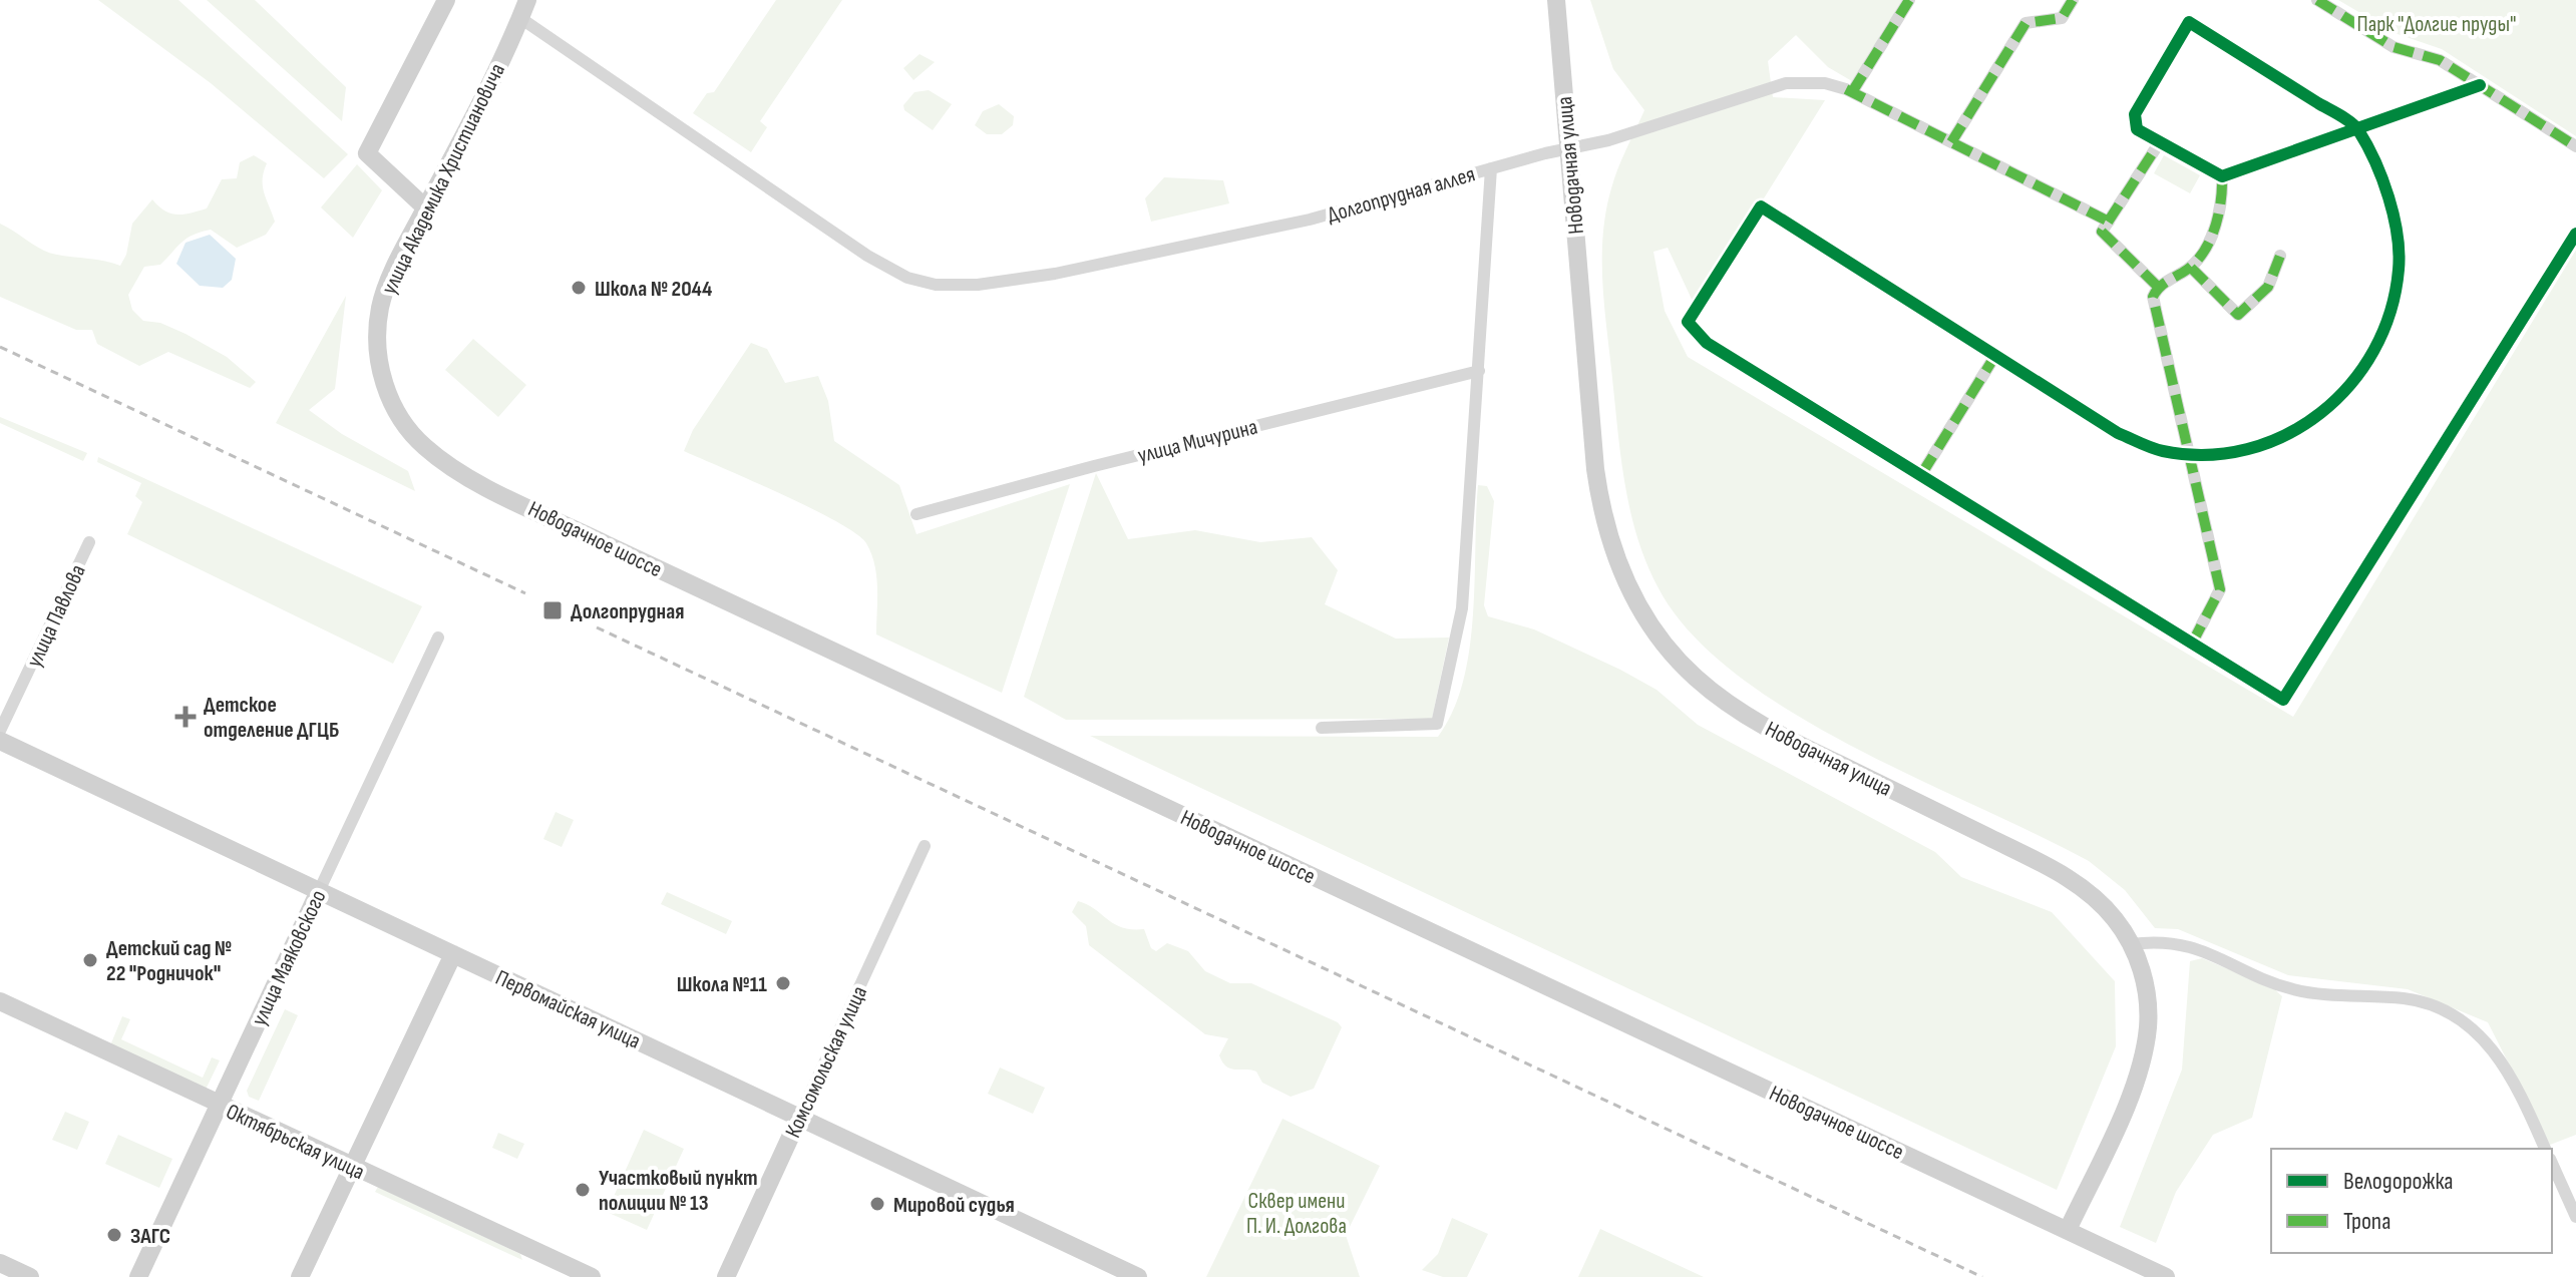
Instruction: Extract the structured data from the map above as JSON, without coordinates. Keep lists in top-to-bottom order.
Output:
{
  "streets": {
    "street": [
      "Новодачная улица",
      "улица Академика Христиановича",
      "Долгопрудная аллея",
      "улица Мичурина",
      "Новодачное шоссе",
      "улица Павлова",
      "улица Маяковского",
      "Первомайская улица",
      "Комсомольская улица",
      "Октябрьская улица"
    ]
  },
  "crossings": [
    ["Новодачная улица", "Долгопрудная аллея"],
    ["Новодачная улица", "Новодачное шоссе"],
    ["улица Академика Христиановича", "Долгопрудная аллея"],
    ["улица Академика Христиановича", "Новодачное шоссе"],
    ["улица Маяковского", "Первомайская улица"],
    ["улица Маяковского", "Октябрьская улица"],
    ["Первомайская улица", "Комсомольская улица"]
  ],
  "parks": ["Парк \"Долгие пруды\"", "Сквер имени П. И. Долгова"],
  "places": {
    "other": [
      "Школа № 2044",
      "Детский сад № 22 \"Родничок\"",
      "Школа №11",
      "Участковый пункт полиции № 13",
      "Мировой судья",
      "ЗАГС"
    ],
    "transit": ["Долгопрудная"],
    "health": ["Детское отделение ДГЦБ"]
  },
  "legend": ["Велодорожка", "Тропа"]
}
